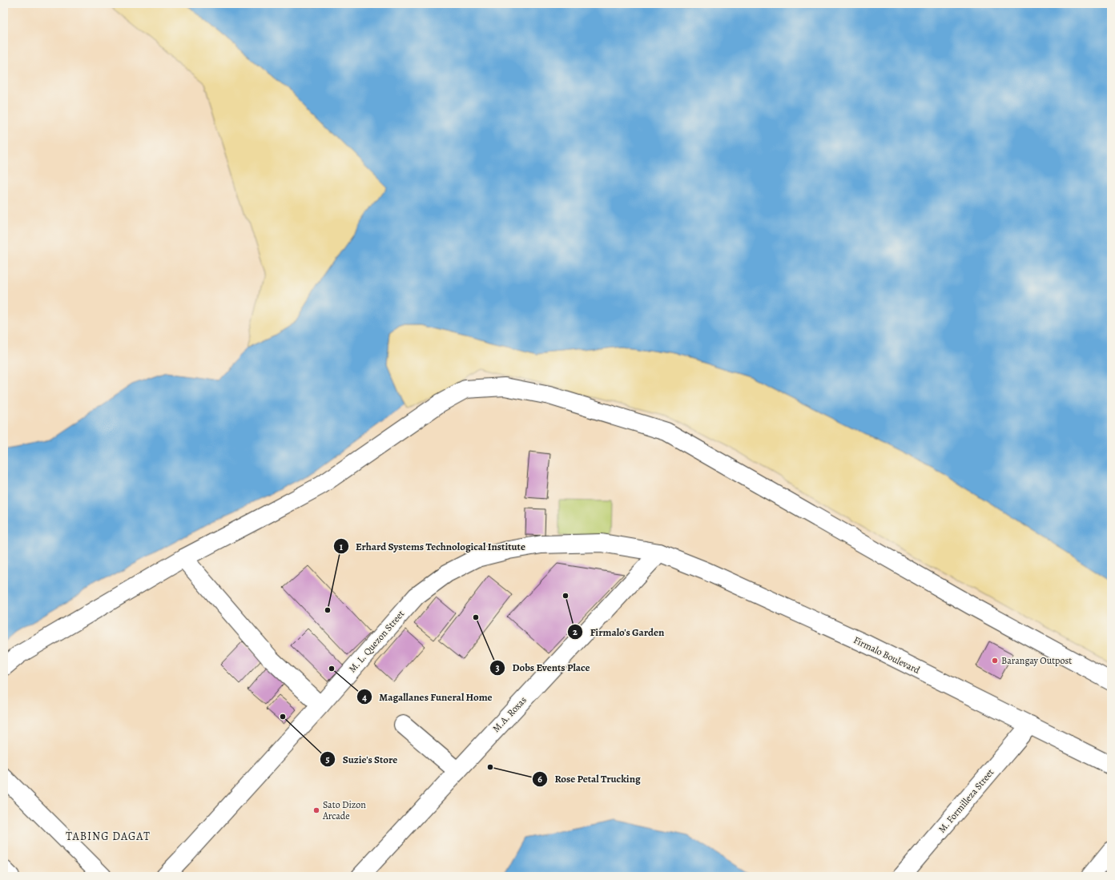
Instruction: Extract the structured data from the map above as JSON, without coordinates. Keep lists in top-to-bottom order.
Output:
{
  "streets": {
    "street": [
      "M. L. Quezon Street",
      "Firmalo Boulevard",
      "M.A. Roxas",
      "M. Formilleza Street"
    ]
  },
  "crossings": [
    ["M. L. Quezon Street", "Firmalo Boulevard"],
    ["M. L. Quezon Street", "M.A. Roxas"],
    ["Firmalo Boulevard", "M.A. Roxas"],
    ["Firmalo Boulevard", "M. Formilleza Street"]
  ],
  "districts": ["TABING DAGAT"],
  "places": [
    "Firmalo's Garden",
    "Erhard Systems Technological Institute",
    "Dobs Events Place",
    "Barangay Outpost",
    "Magallanes Funeral Home",
    "Suzie's Store",
    "Rose Petal Trucking",
    "Sato Dizon Arcade"
  ]
}
